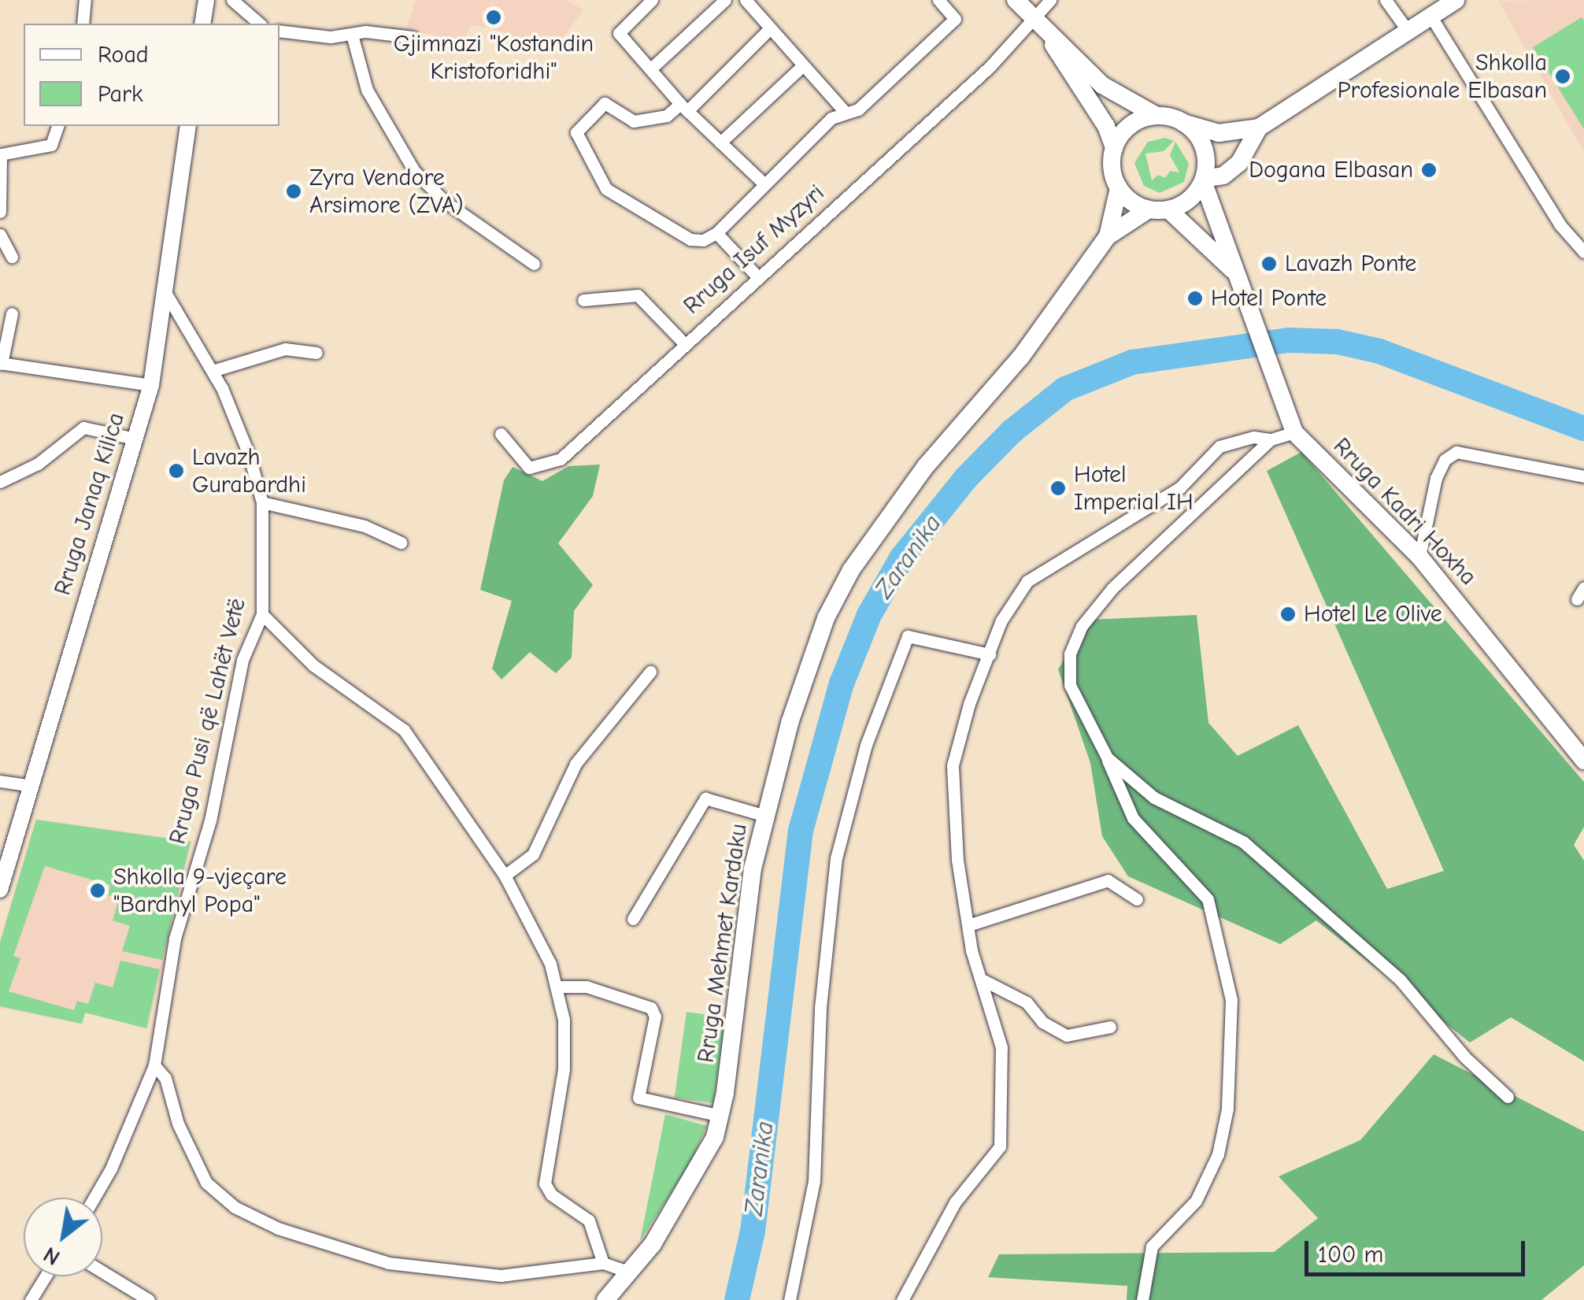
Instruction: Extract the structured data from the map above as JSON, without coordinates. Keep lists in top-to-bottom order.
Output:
{
  "streets": {
    "main road": ["Rruga Kadri Hoxha", "Rruga Mehmet Kardaku"],
    "street": ["Rruga Isuf Myzyri", "Rruga Janaq Kilica", "Rruga Pusi që Lahët Vetë"]
  },
  "crossings": [
    ["Rruga Janaq Kilica", "Rruga Pusi që Lahët Vetë"],
    ["Rruga Kadri Hoxha", "Rruga Mehmet Kardaku"]
  ],
  "water": ["Zaranika"],
  "places": [
    "Gjimnazi \"Kostandin Kristoforidhi\"",
    "Shkolla Profesionale Elbasan",
    "Dogana Elbasan",
    "Zyra Vendore Arsimore (ZVA)",
    "Lavazh Ponte",
    "Hotel Ponte",
    "Lavazh Gurabardhi",
    "Hotel Imperial IH",
    "Hotel Le Olive",
    "Shkolla 9-vjeçare \"Bardhyl Popa\""
  ],
  "legend": ["Road", "Park"],
  "scale_bar": "100 m",
  "north": "bottom left"
}
